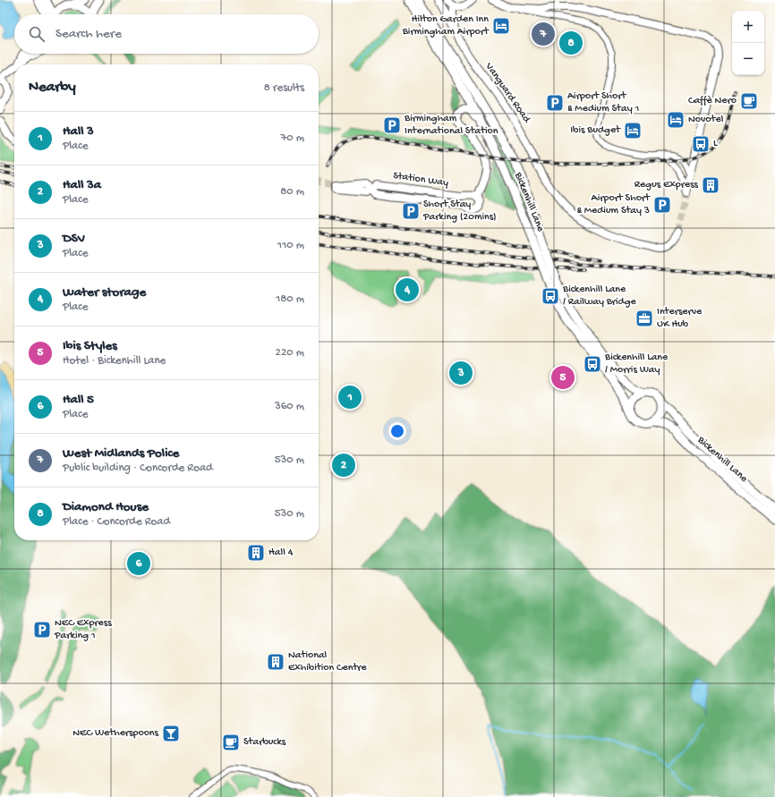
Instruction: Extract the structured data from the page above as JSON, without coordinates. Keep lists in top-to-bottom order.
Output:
{
  "streets": {
    "main road": ["Bickenhill Lane"],
    "street": ["Vanguard Road", "Station Way"]
  },
  "places": {
    "hotel": ["Hilton Garden Inn Birmingham Airport", "Novotel", "Ibis Budget"],
    "cafe": ["Caffè Nero", "Starbucks"],
    "parking": [
      "Airport Short & Medium Stay 1",
      "Birmingham International Station",
      "Airport Short & Medium Stay 3",
      "Short Stay Parking (20mins)",
      "NEC Express Parking 1"
    ],
    "bus stop": ["L", "Bickenhill Lane / Railway Bridge", "Bickenhill Lane / Morris Way"],
    "building": ["Regus Express", "Hall 4", "National Exhibition Centre"],
    "office": ["Interserve UK Hub"],
    "bar": ["NEC Wetherspoons"]
  },
  "page": {
    "map_buttons": ["+", "−"],
    "search": "Search here",
    "pins": [
      "7",
      "8",
      "4",
      "3",
      "5",
      "1",
      "2",
      "6"
    ],
    "heading": ["Nearby", "8 results"],
    "list": [
      {
        "mark": "1",
        "name": "Hall 3",
        "note": "Place",
        "value": "70 m"
      },
      {
        "mark": "2",
        "name": "Hall 3a",
        "note": "Place",
        "value": "80 m"
      },
      {
        "mark": "3",
        "name": "DSV",
        "note": "Place",
        "value": "110 m"
      },
      {
        "mark": "4",
        "name": "Water storage",
        "note": "Place",
        "value": "180 m"
      },
      {
        "mark": "5",
        "name": "Ibis Styles",
        "note": "Hotel · Bickenhill Lane",
        "value": "220 m"
      },
      {
        "mark": "6",
        "name": "Hall 5",
        "note": "Place",
        "value": "360 m"
      },
      {
        "mark": "7",
        "name": "West Midlands Police",
        "note": "Public building · Concorde Road",
        "value": "530 m"
      },
      {
        "mark": "8",
        "name": "Diamond House",
        "note": "Place · Concorde Road",
        "value": "530 m"
      }
    ]
  }
}
